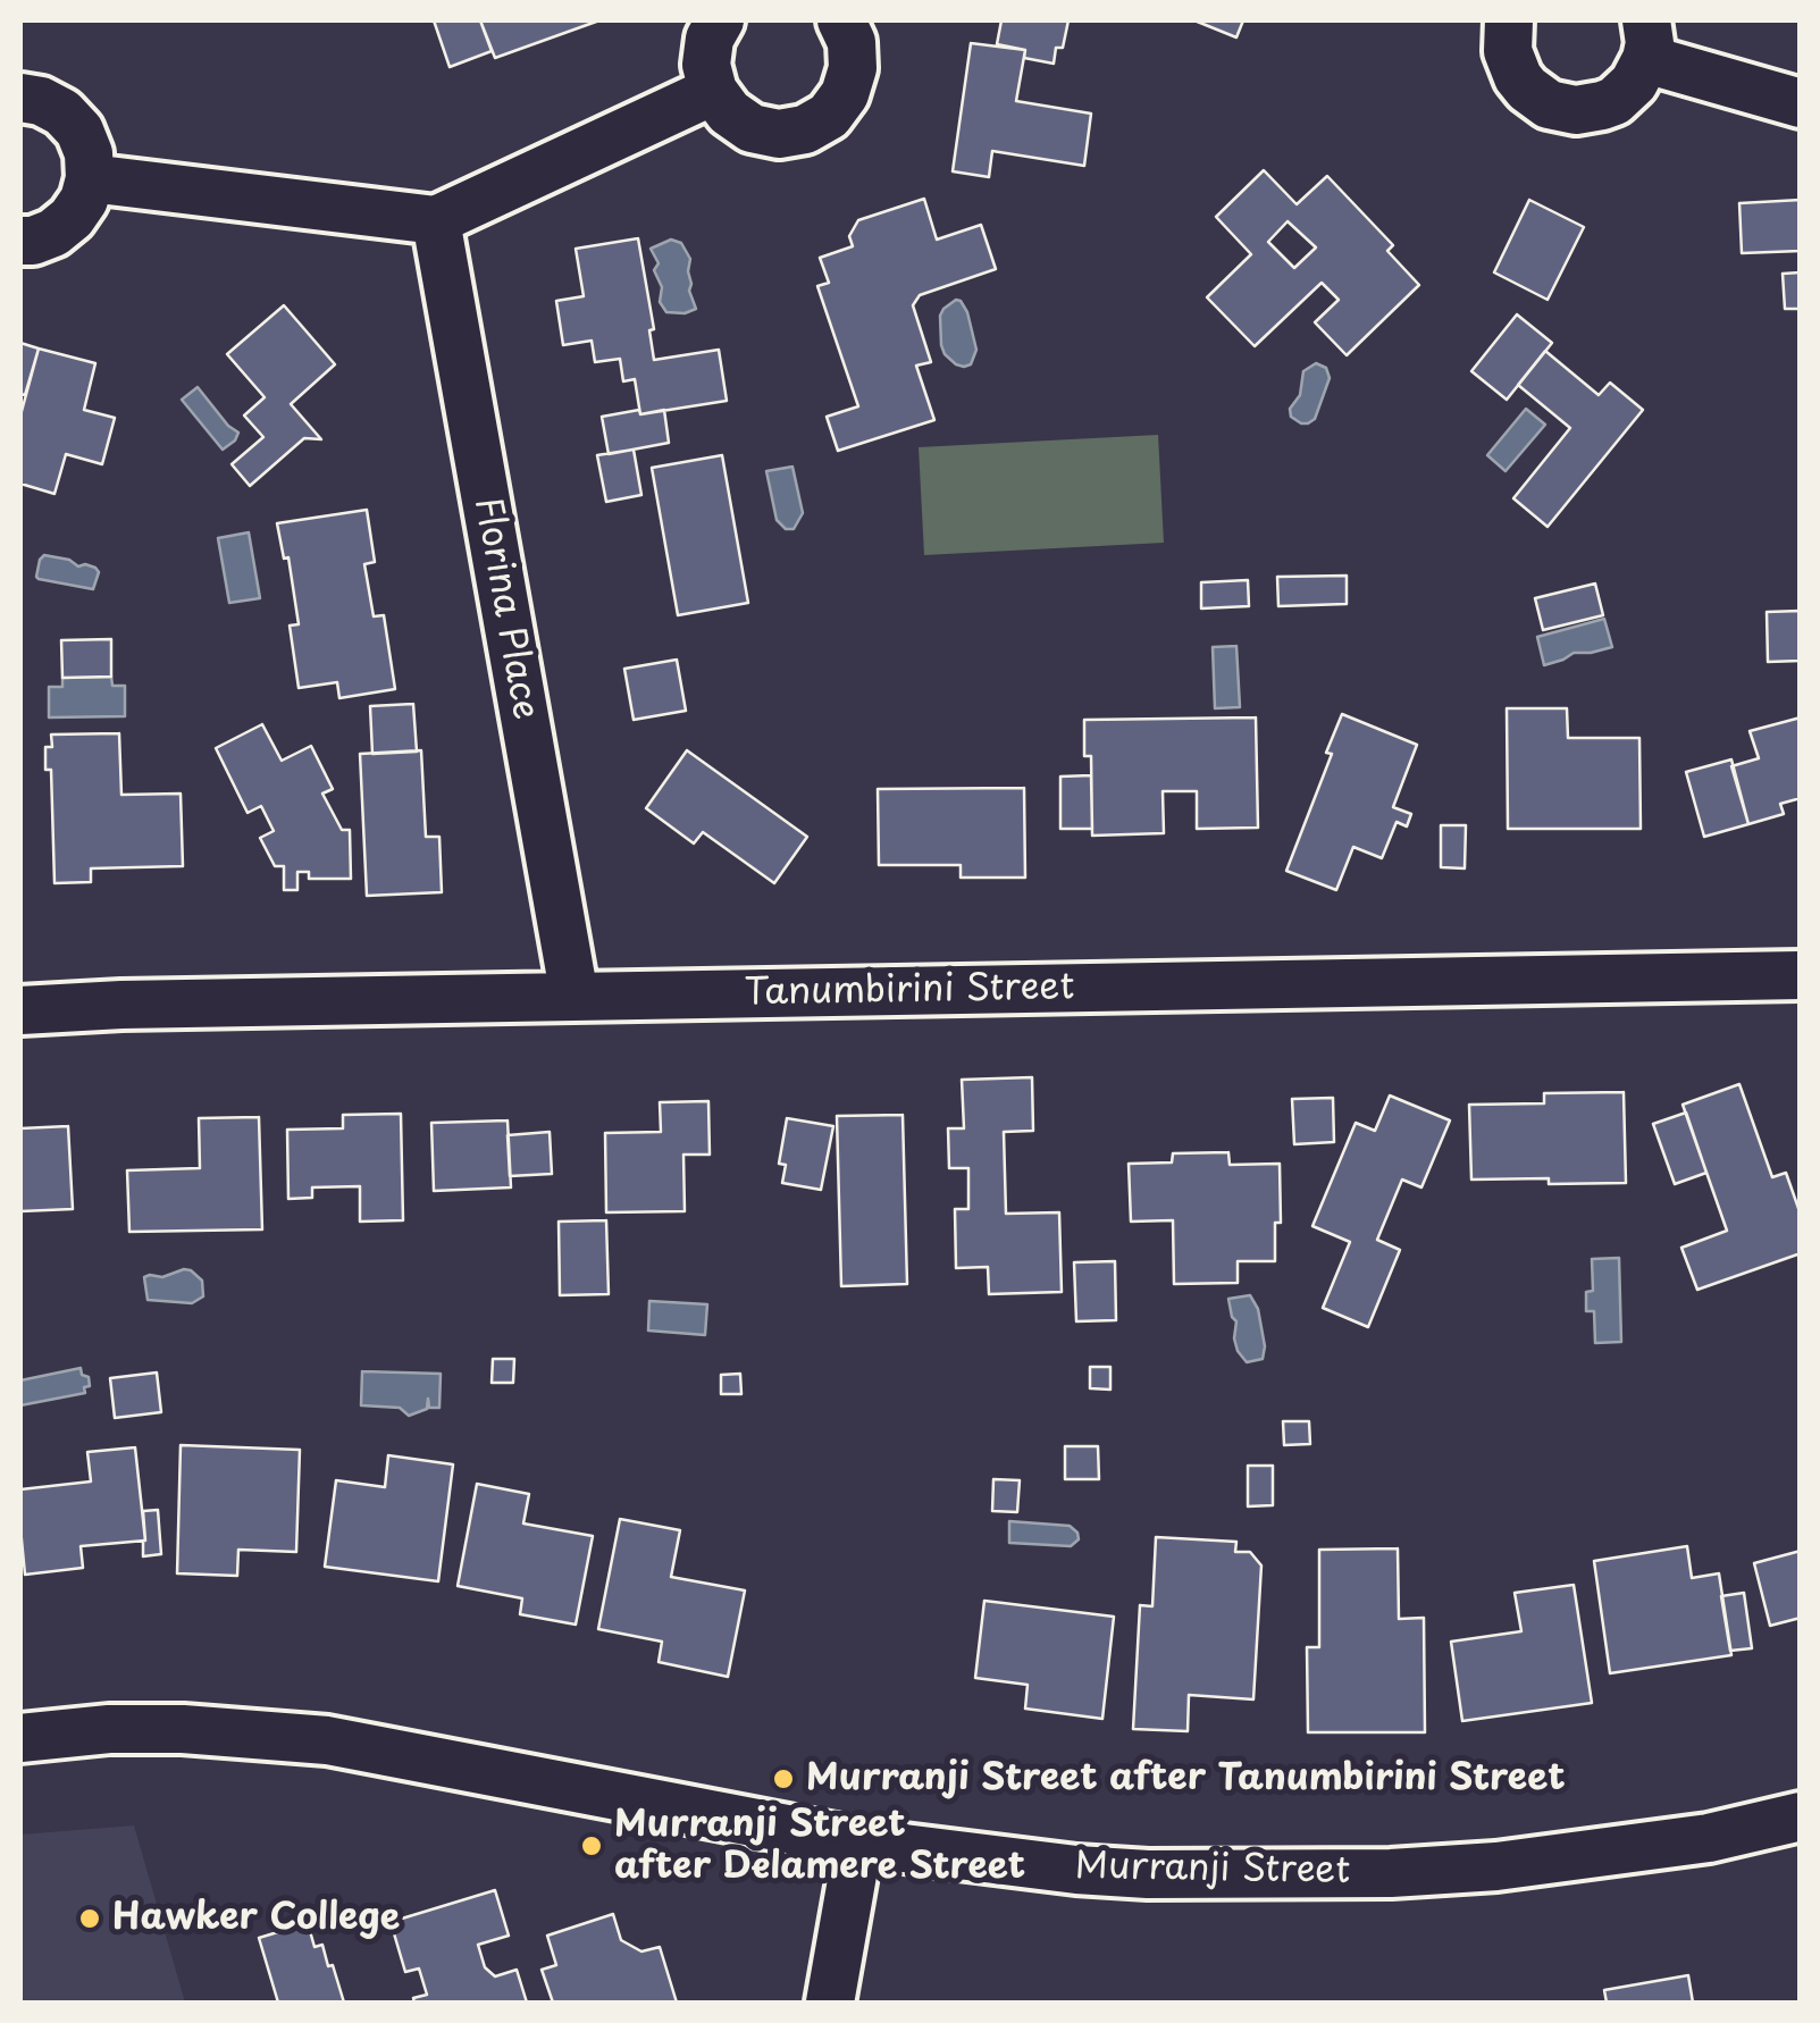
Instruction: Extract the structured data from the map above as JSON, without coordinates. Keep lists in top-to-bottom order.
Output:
{
  "streets": {
    "street": ["Florina Place", "Tanumbirini Street", "Murranji Street"]
  },
  "crossings": [
    ["Florina Place", "Tanumbirini Street"]
  ],
  "places": ["Murranji Street after Tanumbirini Street", "Murranji Street after Delamere Street", "Hawker College"]
}
